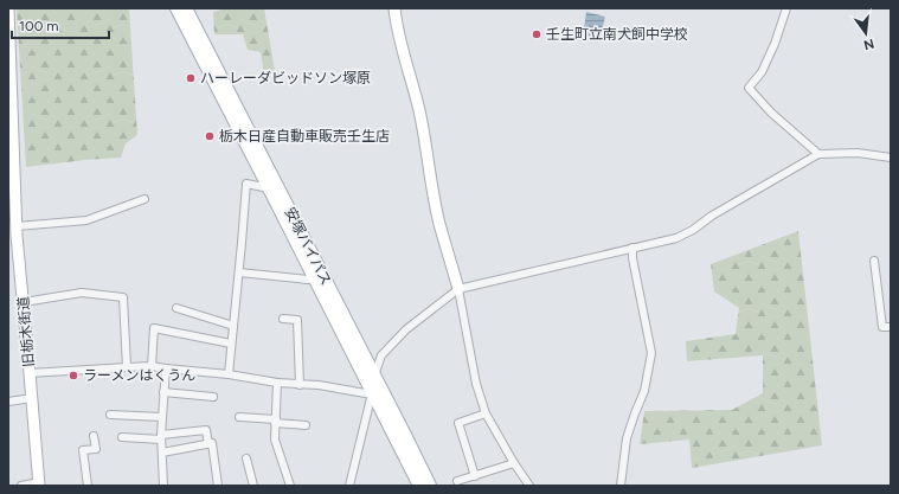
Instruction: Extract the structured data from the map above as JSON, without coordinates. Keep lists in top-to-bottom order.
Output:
{
  "streets": {
    "main road": ["安塚バイパス"],
    "street": ["旧栃木街道"]
  },
  "places": [
    "壬生町立南犬飼中学校",
    "ハーレーダビッドソン塚原",
    "栃木日産自動車販売壬生店",
    "ラーメンはくうん"
  ],
  "scale_bar": "100 m",
  "north": "bottom"
}
